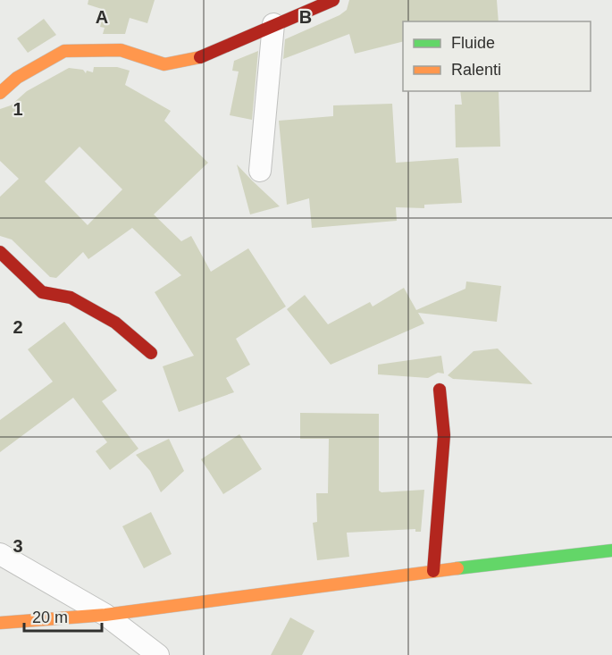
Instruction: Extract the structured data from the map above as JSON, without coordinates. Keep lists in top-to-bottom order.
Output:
{
  "legend": ["Fluide", "Ralenti"],
  "scale_bar": "20 m",
  "grid": {
    "columns": ["A", "B"],
    "rows": ["1", "2", "3"]
  }
}
